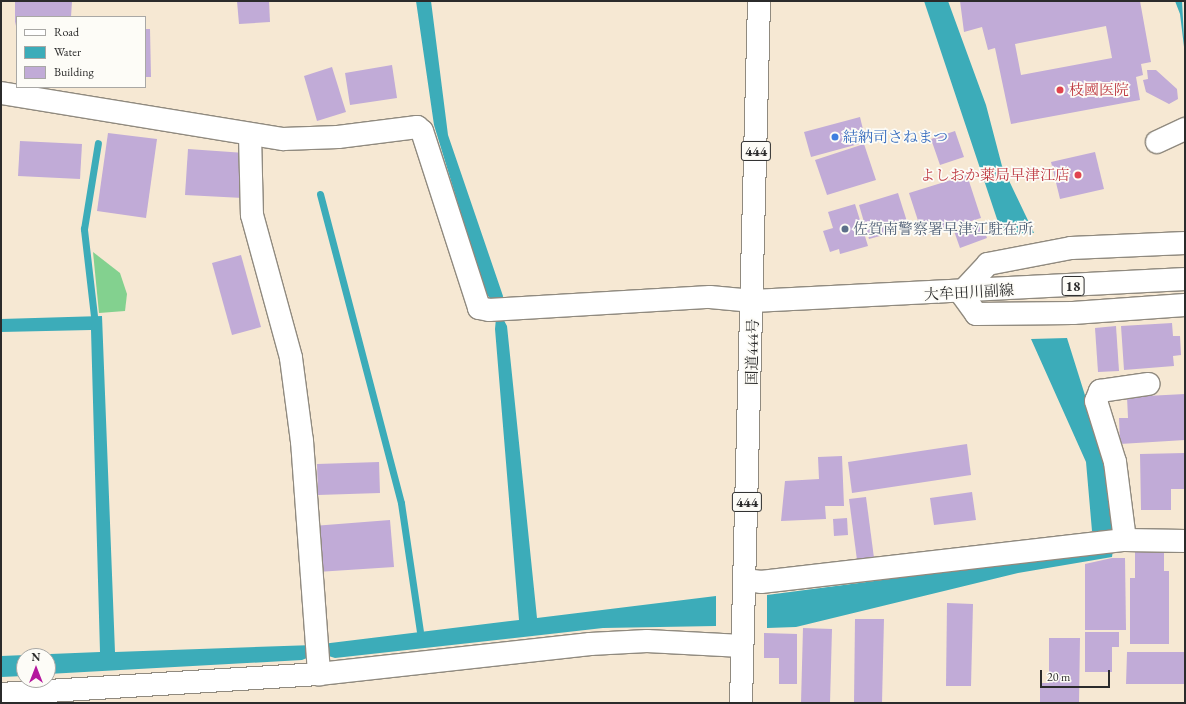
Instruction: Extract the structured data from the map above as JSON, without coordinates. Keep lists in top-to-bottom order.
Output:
{
  "streets": {
    "main road": [
      "444",
      "18",
      "大牟田川副線",
      "国道444号"
    ]
  },
  "crossings": [
    ["大牟田川副線", "国道444号"]
  ],
  "places": [
    "枝國医院",
    "結納司さねまつ",
    "よしおか薬局早津江店",
    "佐賀南警察署早津江駐在所"
  ],
  "legend": ["Road", "Water", "Building"],
  "scale_bar": "20 m",
  "north": "top"
}
